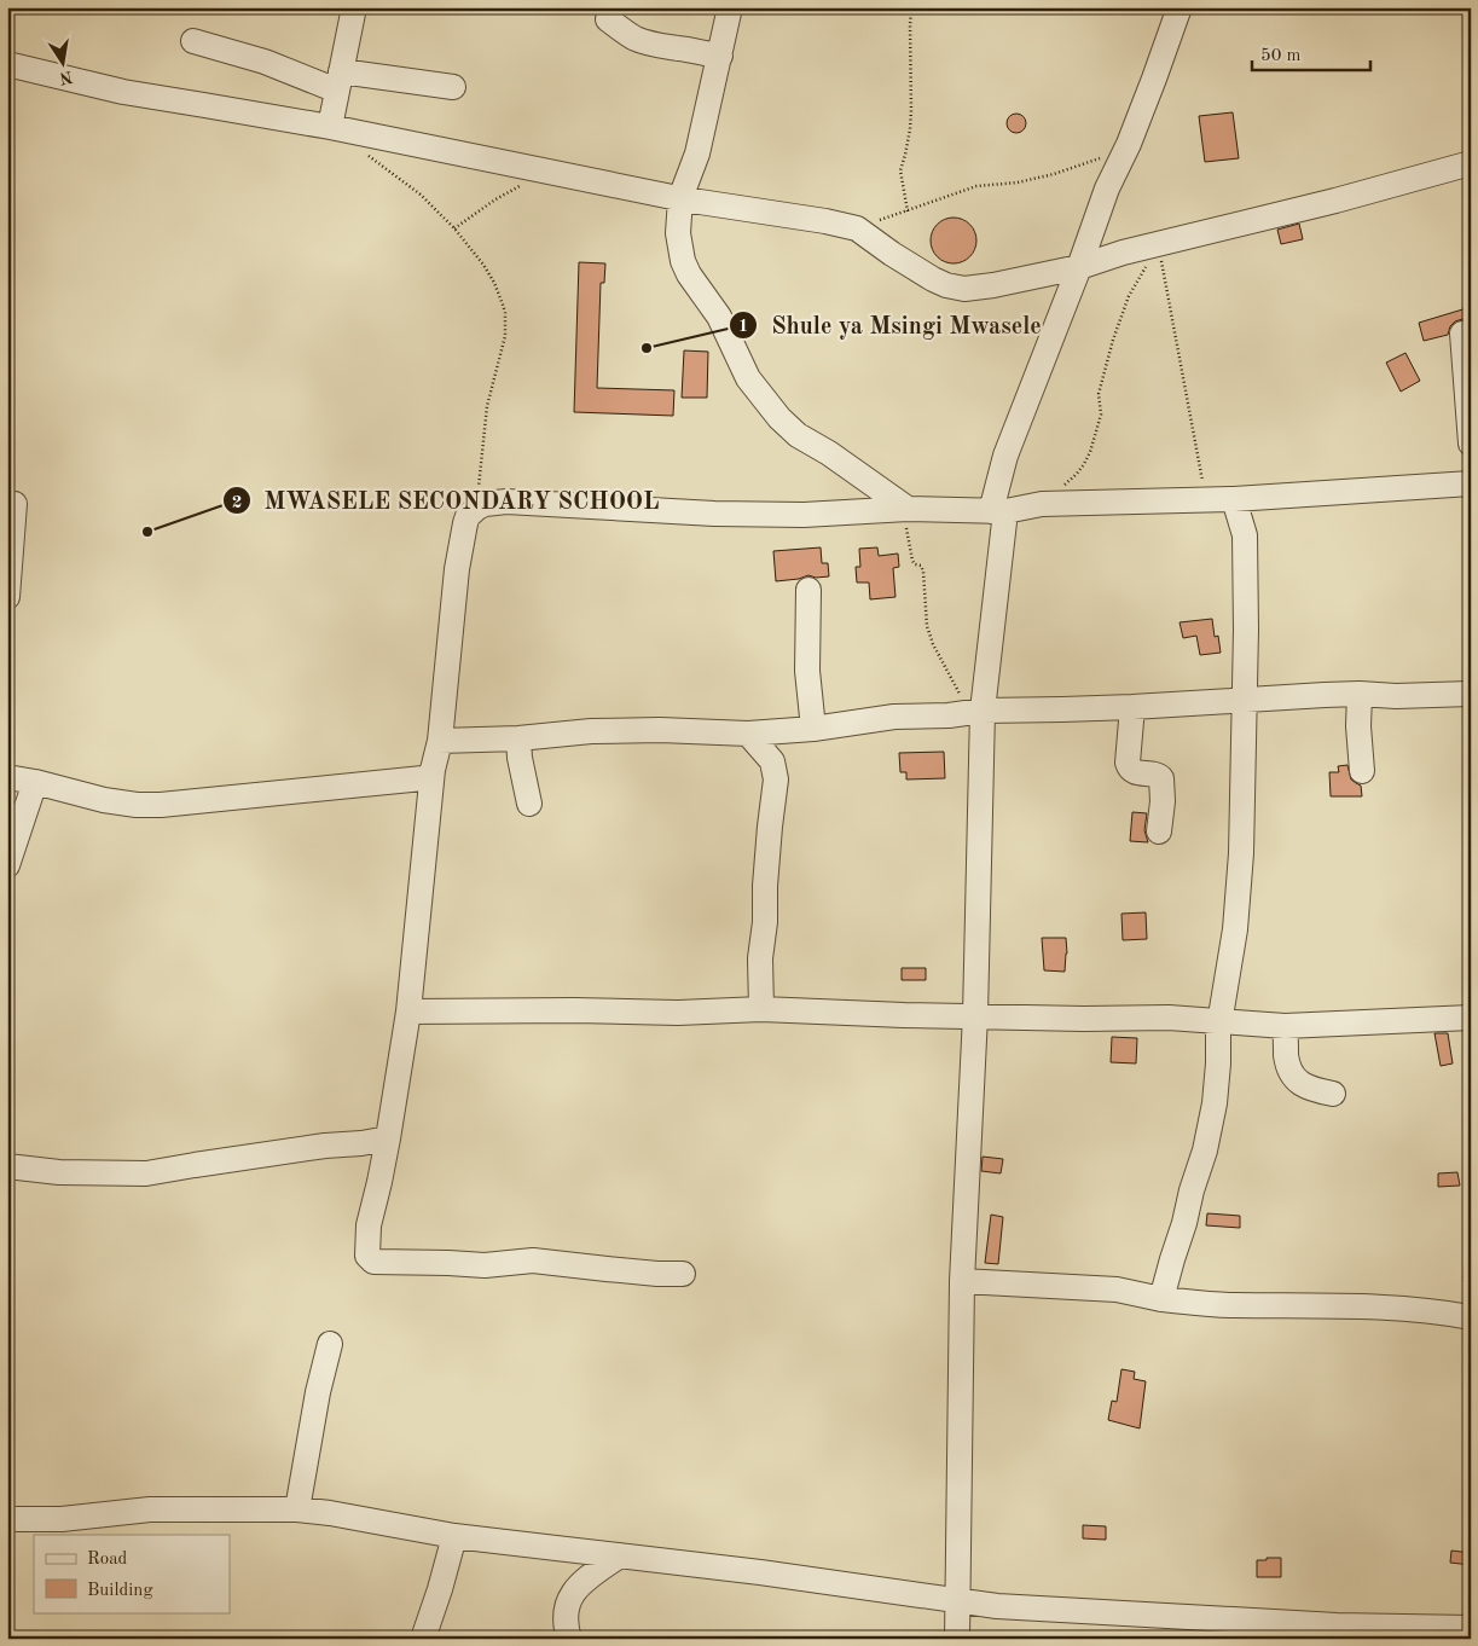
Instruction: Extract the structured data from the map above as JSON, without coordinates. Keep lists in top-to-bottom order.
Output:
{
  "places": ["Shule ya Msingi Mwasele", "MWASELE SECONDARY SCHOOL"],
  "legend": ["Road", "Building"],
  "scale_bar": "50 m",
  "north": "bottom"
}
